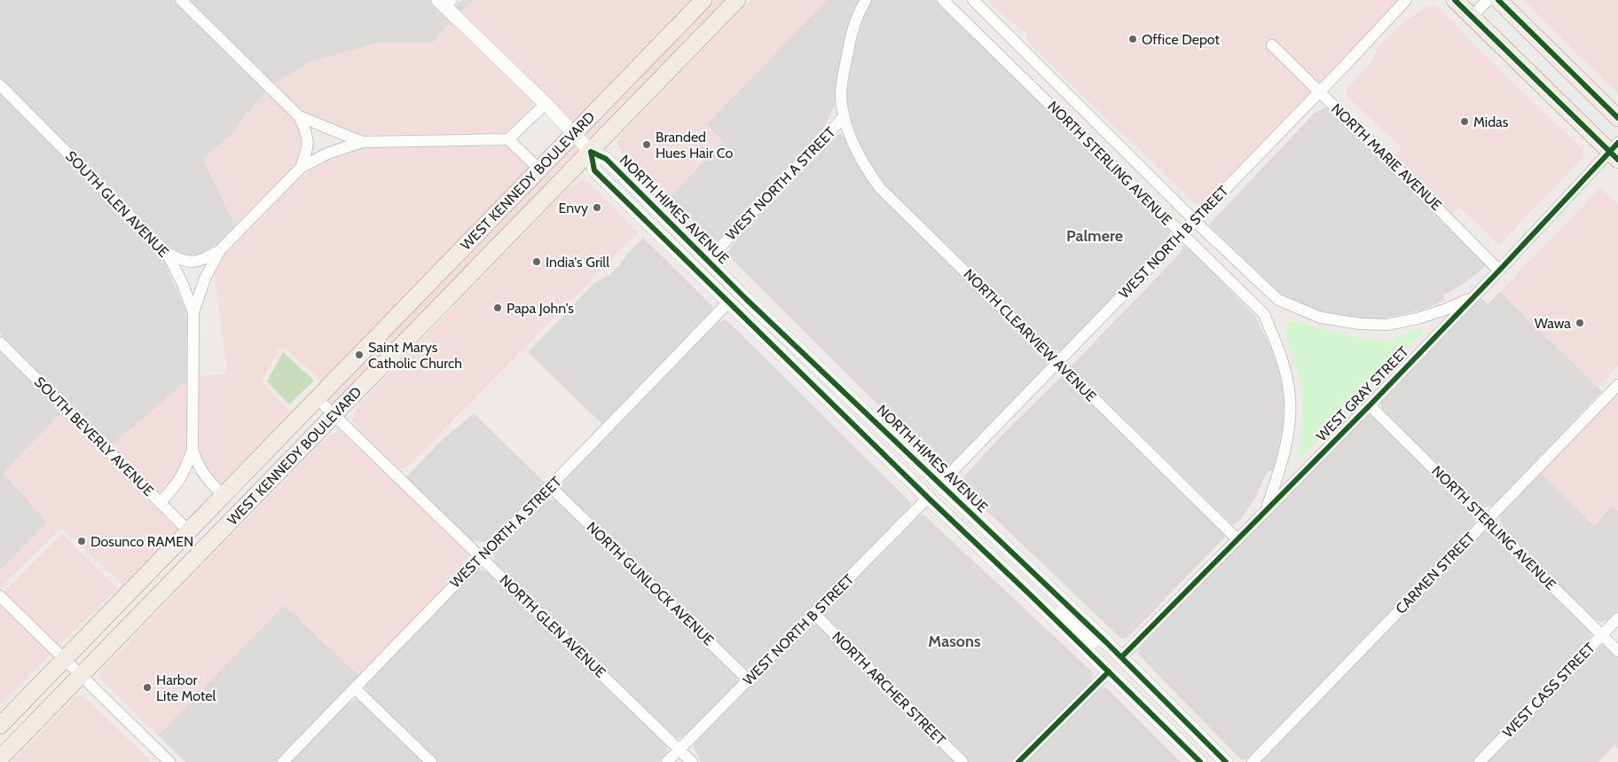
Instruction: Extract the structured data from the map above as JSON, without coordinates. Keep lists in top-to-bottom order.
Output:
{
  "streets": {
    "main road": ["WEST KENNEDY BOULEVARD"],
    "street": [
      "NORTH MARIE AVENUE",
      "NORTH STERLING AVENUE",
      "WEST NORTH A STREET",
      "SOUTH GLEN AVENUE",
      "NORTH HIMES AVENUE",
      "WEST NORTH B STREET",
      "NORTH CLEARVIEW AVENUE",
      "WEST GRAY STREET",
      "SOUTH BEVERLY AVENUE",
      "CARMEN STREET",
      "NORTH GUNLOCK AVENUE",
      "NORTH GLEN AVENUE",
      "NORTH ARCHER STREET",
      "WEST CASS STREET"
    ]
  },
  "crossings": [
    ["NORTH MARIE AVENUE", "WEST NORTH B STREET"],
    ["NORTH MARIE AVENUE", "WEST GRAY STREET"],
    ["NORTH STERLING AVENUE", "WEST NORTH B STREET"],
    ["NORTH STERLING AVENUE", "WEST GRAY STREET"],
    ["NORTH STERLING AVENUE", "CARMEN STREET"],
    ["NORTH STERLING AVENUE", "WEST CASS STREET"],
    ["WEST KENNEDY BOULEVARD", "SOUTH GLEN AVENUE"],
    ["WEST KENNEDY BOULEVARD", "NORTH HIMES AVENUE"],
    ["WEST KENNEDY BOULEVARD", "SOUTH BEVERLY AVENUE"],
    ["WEST KENNEDY BOULEVARD", "NORTH GLEN AVENUE"],
    ["WEST NORTH A STREET", "NORTH HIMES AVENUE"],
    ["WEST NORTH A STREET", "NORTH CLEARVIEW AVENUE"],
    ["WEST NORTH A STREET", "NORTH GUNLOCK AVENUE"],
    ["WEST NORTH A STREET", "NORTH GLEN AVENUE"],
    ["SOUTH GLEN AVENUE", "SOUTH BEVERLY AVENUE"],
    ["NORTH HIMES AVENUE", "WEST NORTH B STREET"],
    ["NORTH HIMES AVENUE", "WEST GRAY STREET"],
    ["WEST NORTH B STREET", "NORTH CLEARVIEW AVENUE"],
    ["WEST NORTH B STREET", "NORTH GUNLOCK AVENUE"],
    ["WEST NORTH B STREET", "NORTH GLEN AVENUE"],
    ["WEST NORTH B STREET", "NORTH ARCHER STREET"],
    ["NORTH CLEARVIEW AVENUE", "WEST GRAY STREET"]
  ],
  "districts": ["Palmere", "Masons"],
  "places": [
    "Office Depot",
    "Midas",
    "Branded Hues Hair Co",
    "Envy",
    "India's Grill",
    "Papa John's",
    "Wawa",
    "Saint Marys Catholic Church",
    "Dosunco RAMEN",
    "Harbor Lite Motel"
  ]
}
